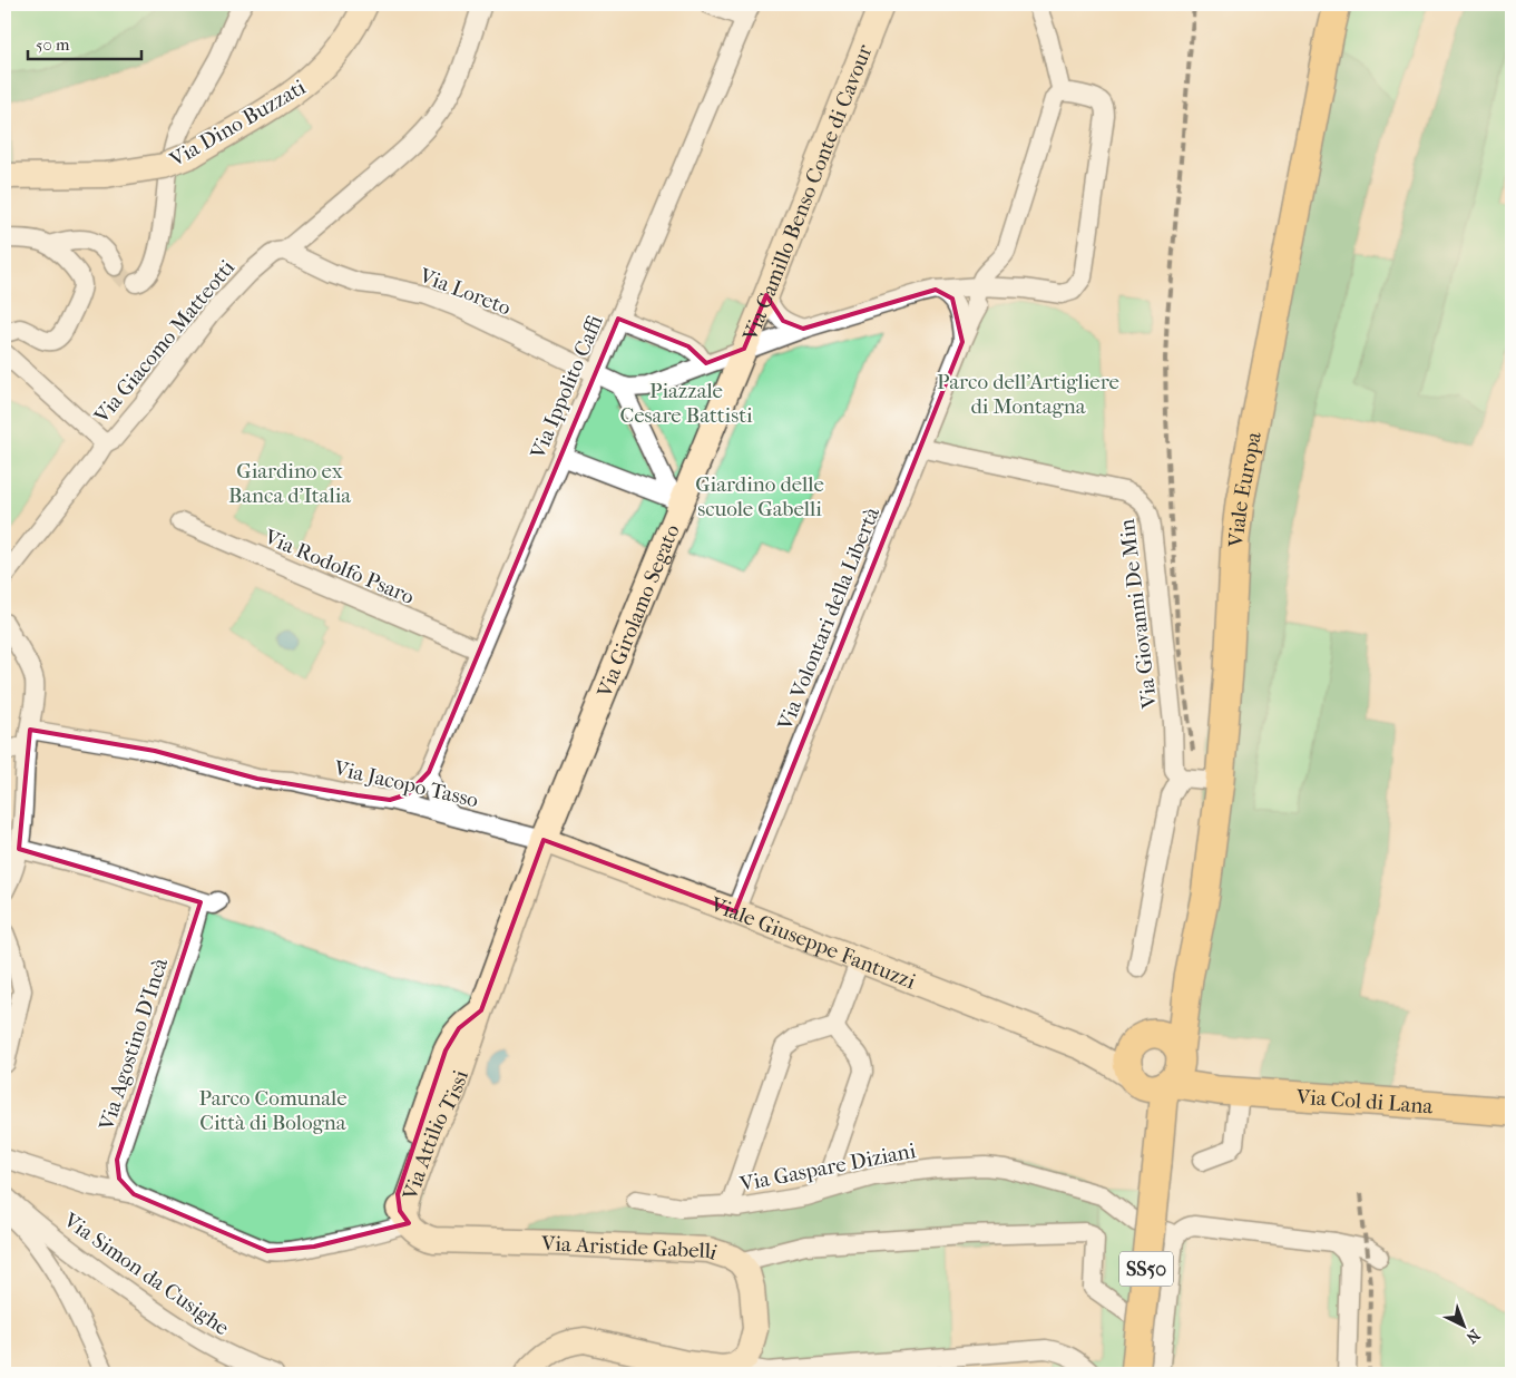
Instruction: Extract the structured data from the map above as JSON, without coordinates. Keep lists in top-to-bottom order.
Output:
{
  "streets": {
    "main road": [
      "Via Dino Buzzati",
      "Via Camillo Benso Conte di Cavour",
      "Viale Europa",
      "Via Girolamo Segato",
      "Viale Giuseppe Fantuzzi",
      "Via Col di Lana",
      "Via Attilio Tissi",
      "Via Aristide Gabelli",
      "SS50"
    ],
    "street": [
      "Via Loreto",
      "Via Giacomo Matteotti",
      "Via Ippolito Caffi",
      "Via Rodolfo Psaro",
      "Via Giovanni De Min",
      "Via Volontari della Libertà",
      "Via Jacopo Tasso",
      "Via Agostino D'Incà",
      "Via Gaspare Diziani",
      "Via Simon da Cusighe"
    ]
  },
  "crossings": [
    ["Via Camillo Benso Conte di Cavour", "Via Girolamo Segato"],
    ["Via Loreto", "Via Giacomo Matteotti"],
    ["Via Loreto", "Via Ippolito Caffi"],
    ["Via Ippolito Caffi", "Via Rodolfo Psaro"],
    ["Via Ippolito Caffi", "Via Jacopo Tasso"],
    ["Viale Europa", "Viale Giuseppe Fantuzzi"],
    ["Viale Europa", "Via Col di Lana"],
    ["Via Girolamo Segato", "Via Jacopo Tasso"],
    ["Via Girolamo Segato", "Viale Giuseppe Fantuzzi"],
    ["Via Girolamo Segato", "Via Attilio Tissi"],
    ["Via Giovanni De Min", "Via Volontari della Libertà"],
    ["Via Volontari della Libertà", "Viale Giuseppe Fantuzzi"],
    ["Via Jacopo Tasso", "Viale Giuseppe Fantuzzi"],
    ["Via Jacopo Tasso", "Via Attilio Tissi"],
    ["Viale Giuseppe Fantuzzi", "Via Col di Lana"],
    ["Viale Giuseppe Fantuzzi", "Via Attilio Tissi"],
    ["Via Attilio Tissi", "Via Aristide Gabelli"]
  ],
  "parks": [
    "Parco dell'Artigliere di Montagna",
    "Piazzale Cesare Battisti",
    "Giardino ex Banca d'Italia",
    "Giardino delle scuole Gabelli",
    "Parco Comunale Città di Bologna"
  ],
  "scale_bar": "50 m",
  "north": "bottom right"
}
